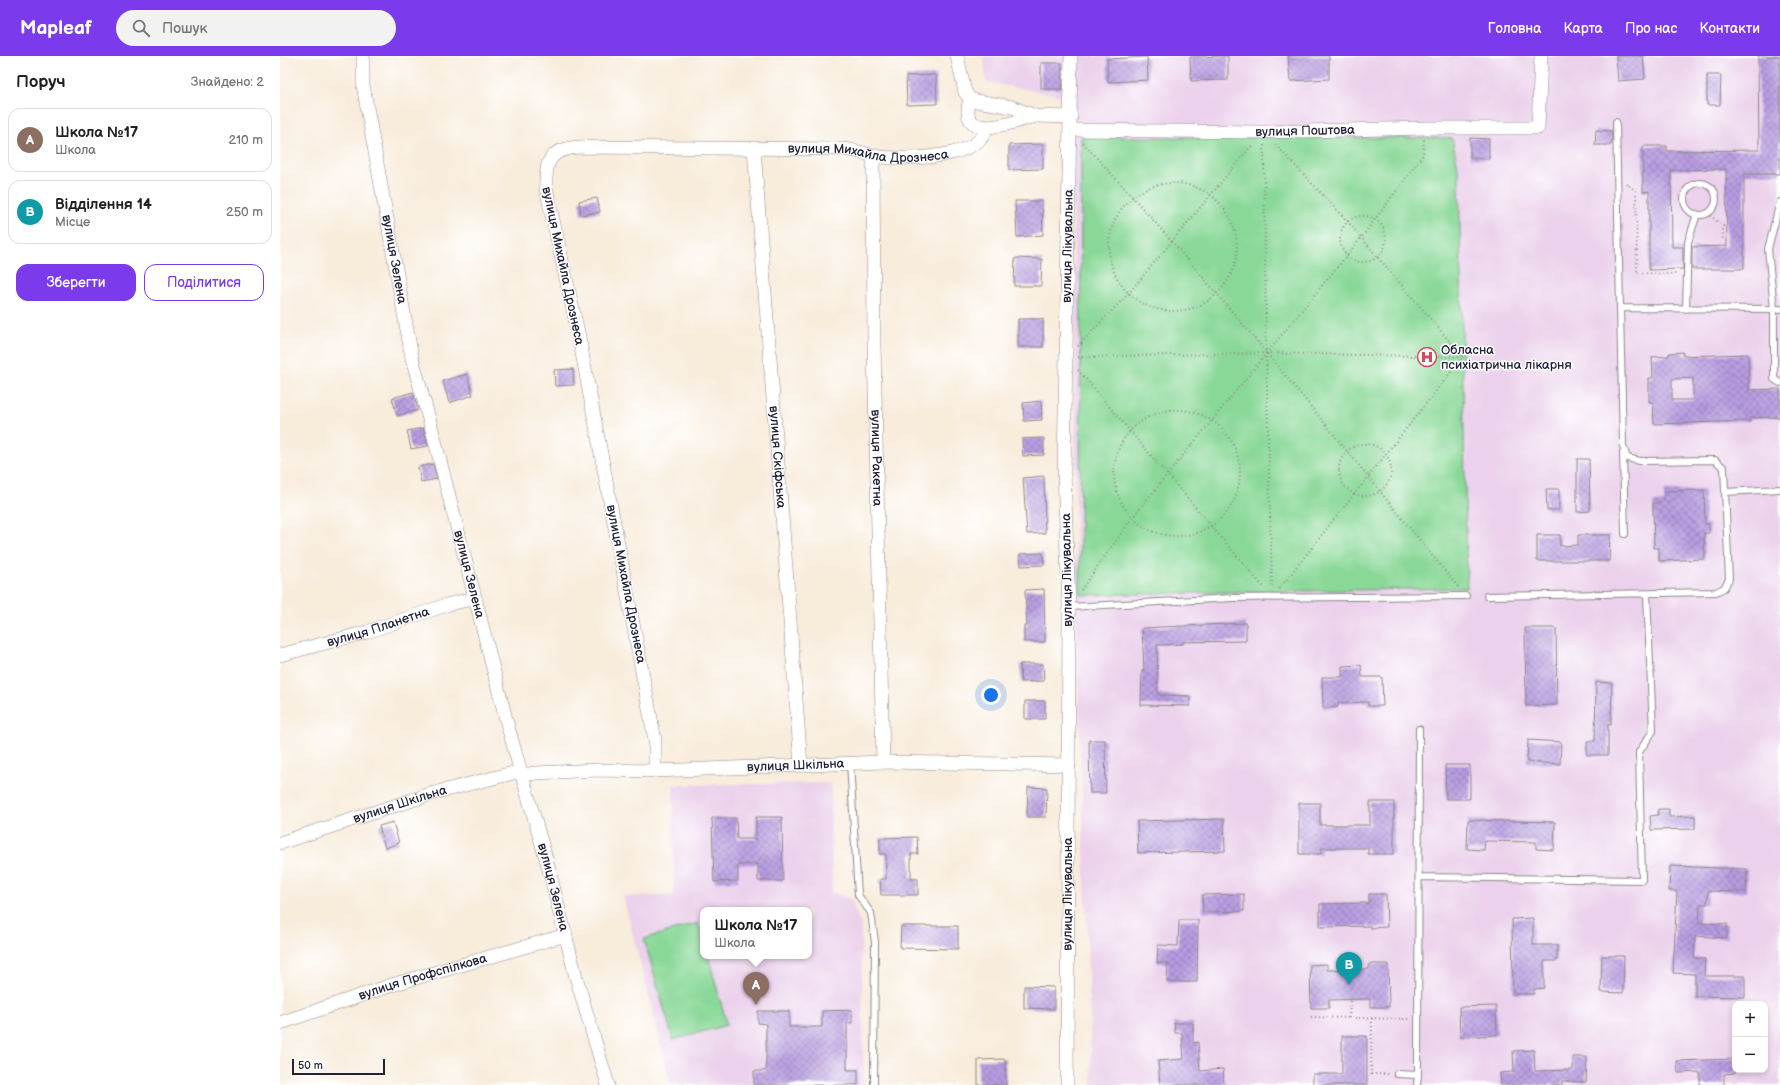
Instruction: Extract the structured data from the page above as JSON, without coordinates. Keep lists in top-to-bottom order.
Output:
{
  "streets": {
    "street": [
      "вулиця Поштова",
      "вулиця Михайла Дрознеса",
      "вулиця Лікувальна",
      "вулиця Зелена",
      "вулиця Скіфська",
      "вулиця Ракетна",
      "вулиця Планетна",
      "вулиця Шкільна",
      "вулиця Профспілкова"
    ]
  },
  "crossings": [
    ["вулиця Поштова", "вулиця Лікувальна"],
    ["вулиця Михайла Дрознеса", "вулиця Скіфська"],
    ["вулиця Михайла Дрознеса", "вулиця Ракетна"],
    ["вулиця Михайла Дрознеса", "вулиця Шкільна"],
    ["вулиця Лікувальна", "вулиця Шкільна"],
    ["вулиця Зелена", "вулиця Планетна"],
    ["вулиця Зелена", "вулиця Шкільна"],
    ["вулиця Зелена", "вулиця Профспілкова"],
    ["вулиця Скіфська", "вулиця Шкільна"],
    ["вулиця Ракетна", "вулиця Шкільна"]
  ],
  "places": {
    "hospital": ["Обласна психіатрична лікарня"]
  },
  "scale_bar": "50 m",
  "page": {
    "header": "Mapleaf",
    "search": "Пошук",
    "nav": [
      "Головна",
      "Карта",
      "Про нас",
      "Контакти"
    ],
    "heading": ["Поруч", "Знайдено: 2"],
    "list": [
      {
        "mark": "A",
        "name": "Школа №17",
        "note": "Школа",
        "value": "210 m"
      },
      {
        "mark": "B",
        "name": "Відділення 14",
        "note": "Місце",
        "value": "250 m"
      }
    ],
    "buttons": ["Зберегти", "Поділитися"],
    "popup": ["Школа №17", "Школа"],
    "pins": ["B", "A"],
    "map_buttons": ["+", "−"],
    "scale": "50 m"
  }
}
